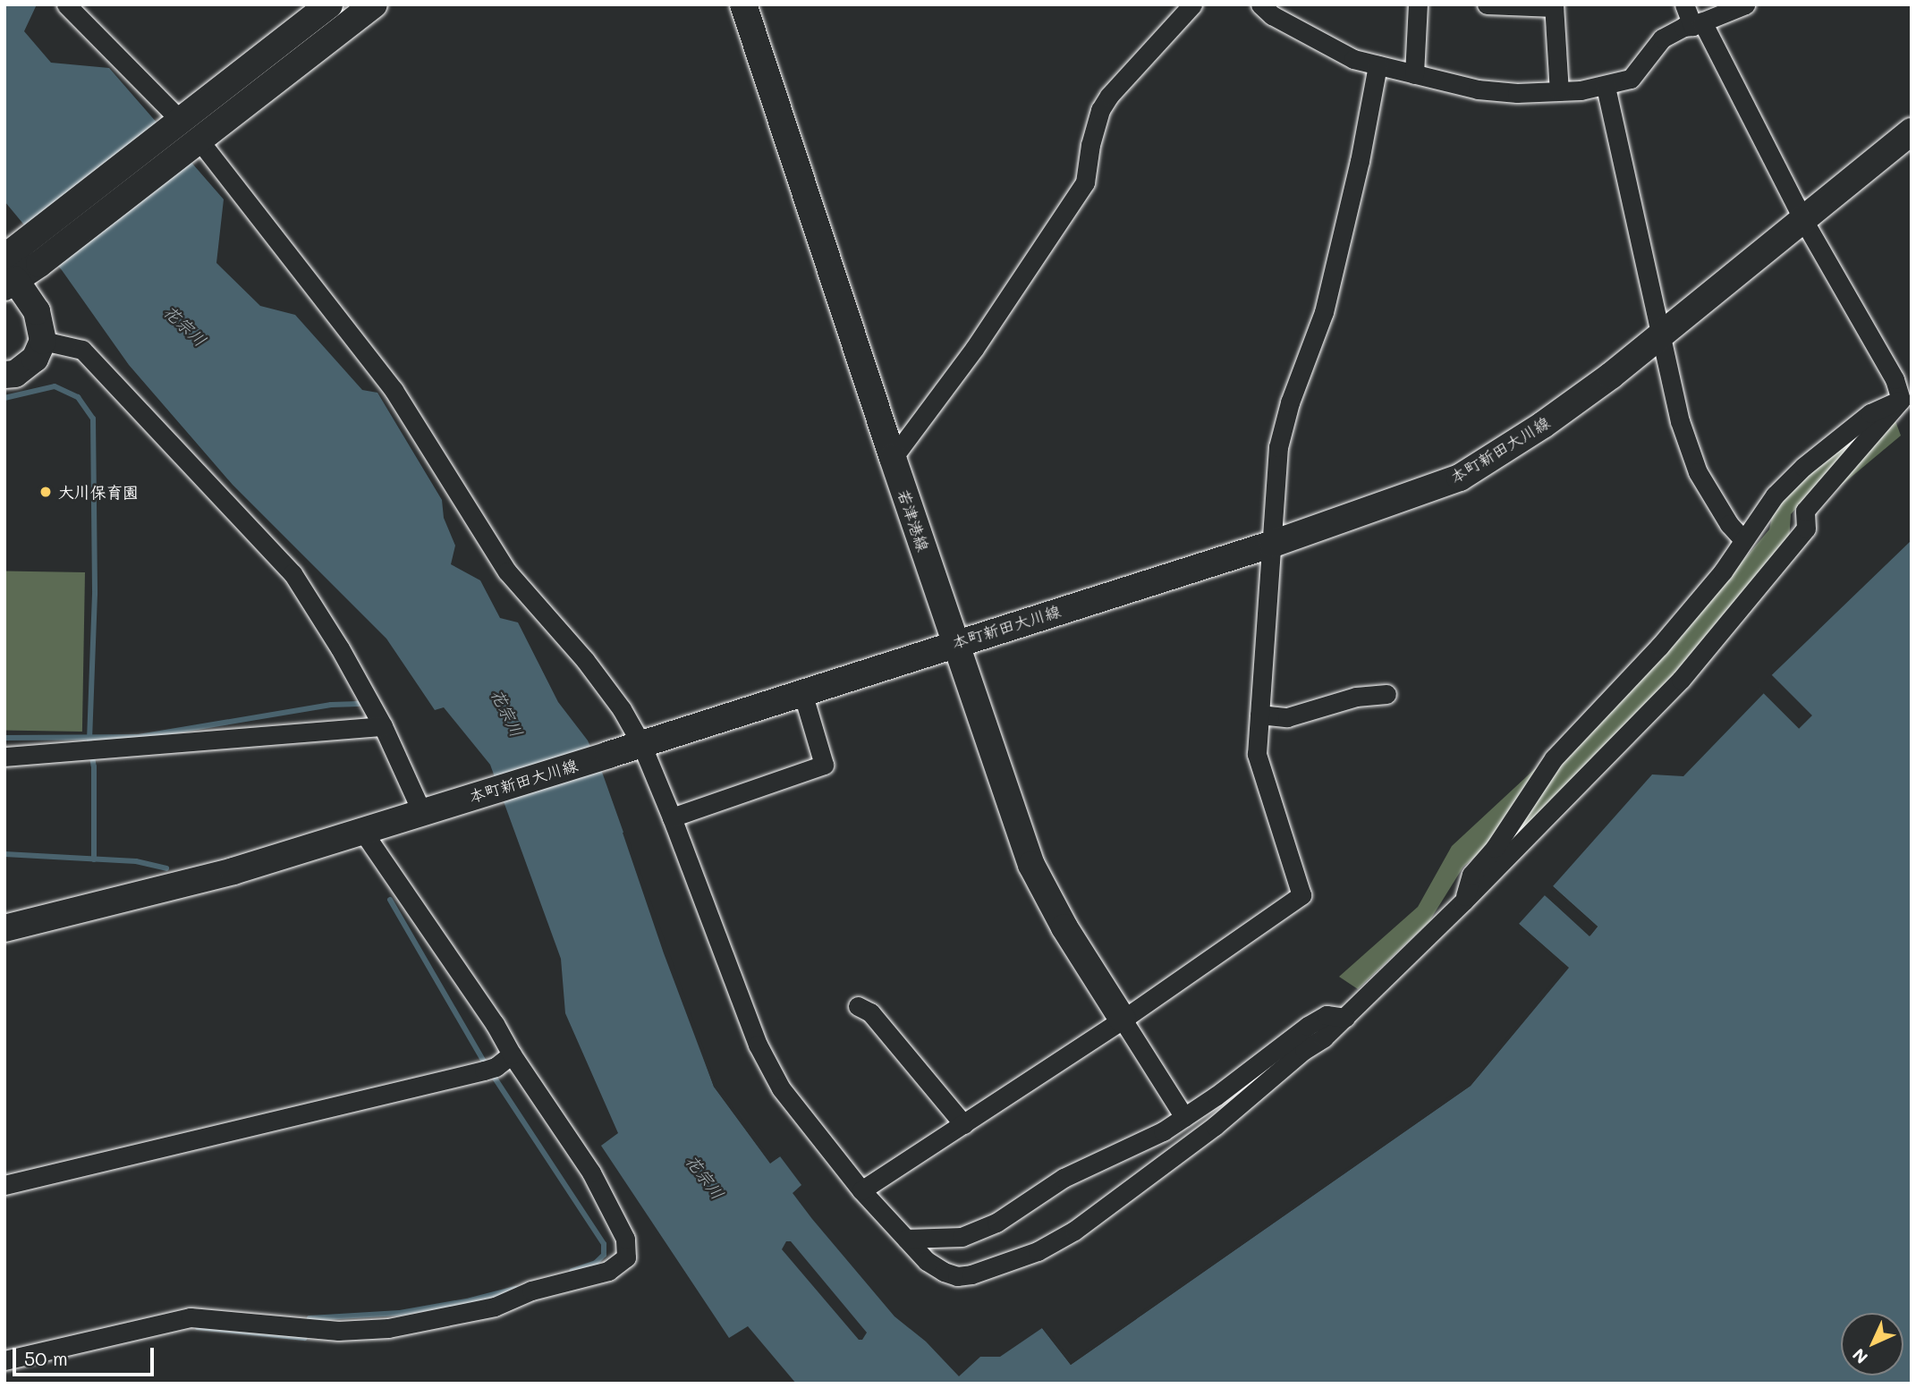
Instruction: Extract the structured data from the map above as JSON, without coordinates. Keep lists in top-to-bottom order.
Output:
{
  "streets": {
    "main road": ["本町新田大川線", "若津港線"]
  },
  "crossings": [
    ["本町新田大川線", "若津港線"]
  ],
  "water": ["花宗川"],
  "places": ["大川保育園"],
  "scale_bar": "50 m",
  "north": "bottom left"
}
